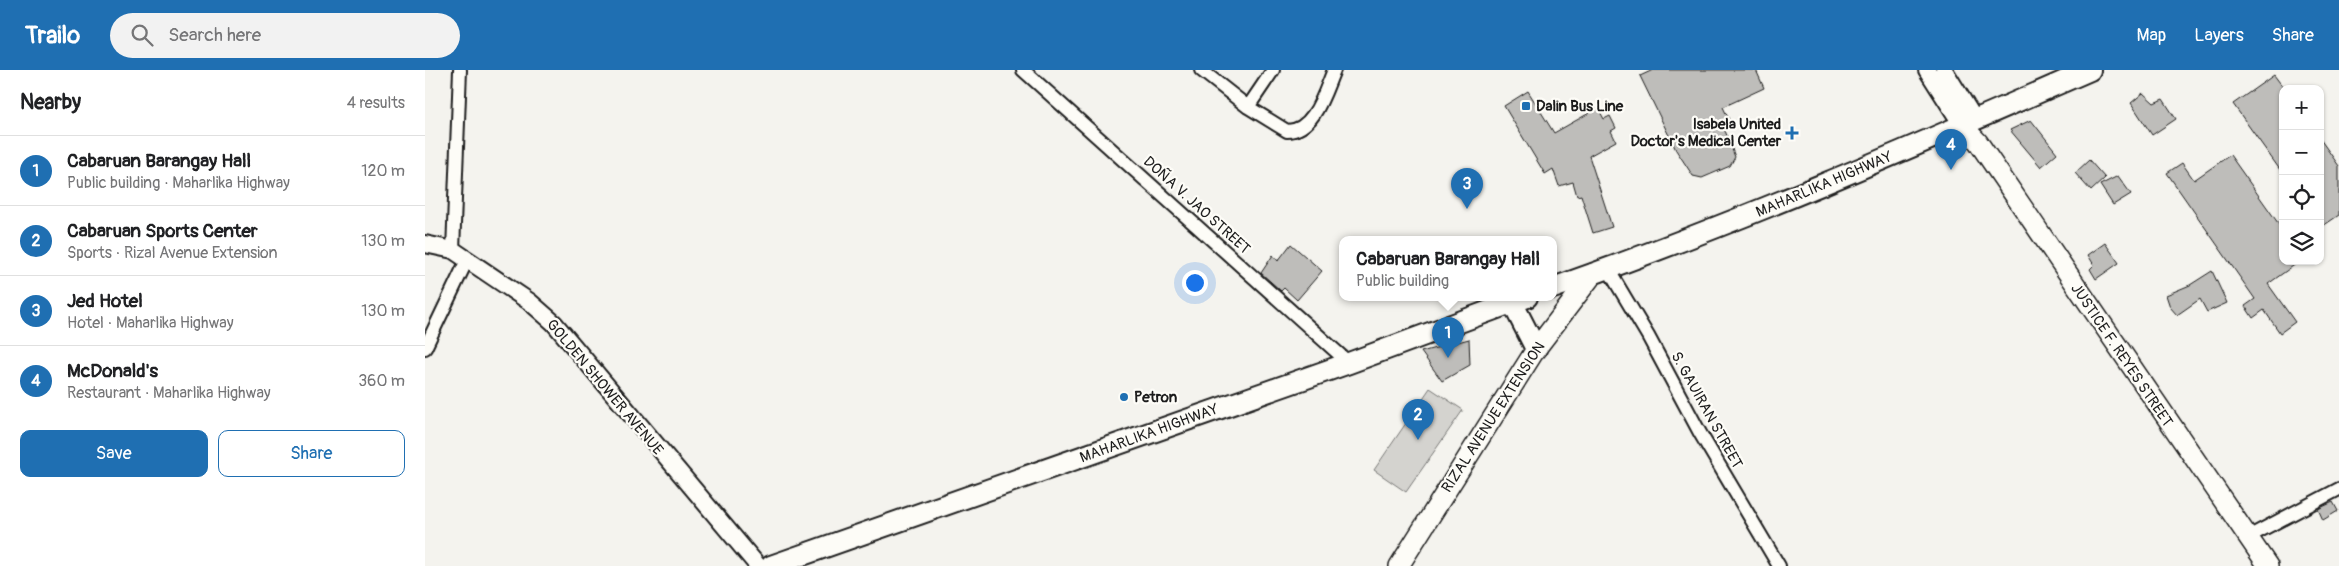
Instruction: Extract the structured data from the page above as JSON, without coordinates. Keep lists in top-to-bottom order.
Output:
{
  "streets": {
    "main road": ["MAHARLIKA HIGHWAY", "JUSTICE F. REYES STREET", "RIZAL AVENUE EXTENSION"],
    "street": ["DOÑA V. JAO STREET", "GOLDEN SHOWER AVENUE", "S. GAUIRAN STREET"]
  },
  "crossings": [
    ["MAHARLIKA HIGHWAY", "DOÑA V. JAO STREET"],
    ["MAHARLIKA HIGHWAY", "JUSTICE F. REYES STREET"],
    ["MAHARLIKA HIGHWAY", "S. GAUIRAN STREET"],
    ["MAHARLIKA HIGHWAY", "RIZAL AVENUE EXTENSION"],
    ["S. GAUIRAN STREET", "RIZAL AVENUE EXTENSION"]
  ],
  "places": {
    "transit": ["Dalin Bus Line"],
    "health": ["Isabela United Doctor's Medical Center"],
    "other": ["Petron"]
  },
  "page": {
    "header": "Trailo",
    "search": "Search here",
    "nav": ["Map", "Layers", "Share"],
    "heading": ["Nearby", "4 results"],
    "map_buttons": ["+", "−"],
    "pins": [
      "4",
      "3",
      "1",
      "2"
    ],
    "list": [
      {
        "mark": "1",
        "name": "Cabaruan Barangay Hall",
        "note": "Public building · Maharlika Highway",
        "value": "120 m"
      },
      {
        "mark": "2",
        "name": "Cabaruan Sports Center",
        "note": "Sports · Rizal Avenue Extension",
        "value": "130 m"
      },
      {
        "mark": "3",
        "name": "Jed Hotel",
        "note": "Hotel · Maharlika Highway",
        "value": "130 m"
      },
      {
        "mark": "4",
        "name": "McDonald's",
        "note": "Restaurant · Maharlika Highway",
        "value": "360 m"
      }
    ],
    "popup": ["Cabaruan Barangay Hall", "Public building"],
    "buttons": ["Save", "Share"]
  }
}
